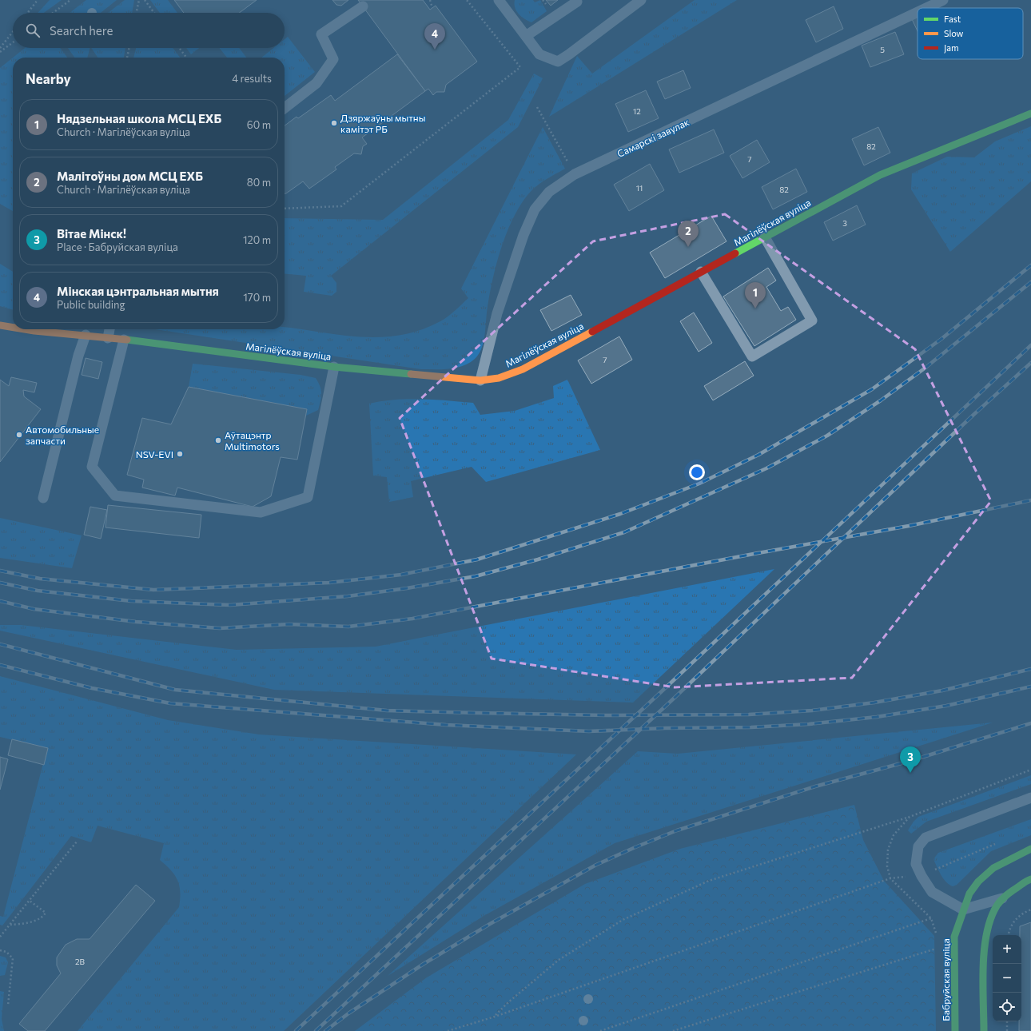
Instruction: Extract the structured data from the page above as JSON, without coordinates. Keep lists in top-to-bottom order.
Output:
{
  "streets": {
    "street": ["Магілёўская вуліца", "Бабруйская вуліца"],
    "lane": ["Самарскі завулак"]
  },
  "crossings": [
    ["Самарскі завулак", "Магілёўская вуліца"]
  ],
  "places": [
    "Дзяржаўны мытны камітэт РБ",
    "Автомобильные запчасти",
    "Аўтацэнтр Multimotors",
    "NSV-EVI"
  ],
  "house_numbers": [
    "5",
    "12",
    "82",
    "7",
    "11",
    "82",
    "3",
    "7",
    "2В"
  ],
  "legend": ["Fast", "Slow", "Jam"],
  "page": {
    "search": "Search here",
    "pins": [
      "4",
      "2",
      "1",
      "3"
    ],
    "heading": ["Nearby", "4 results"],
    "list": [
      {
        "mark": "1",
        "name": "Нядзельная школа МСЦ ЕХБ",
        "note": "Church · Магілёўская вуліца",
        "value": "60 m"
      },
      {
        "mark": "2",
        "name": "Малітоўны дом МСЦ ЕХБ",
        "note": "Church · Магілёўская вуліца",
        "value": "80 m"
      },
      {
        "mark": "3",
        "name": "Вітае Мінск!",
        "note": "Place · Бабруйская вуліца",
        "value": "120 m"
      },
      {
        "mark": "4",
        "name": "Мінская цэнтральная мытня",
        "note": "Public building",
        "value": "170 m"
      }
    ],
    "map_buttons": ["+", "−"]
  }
}
